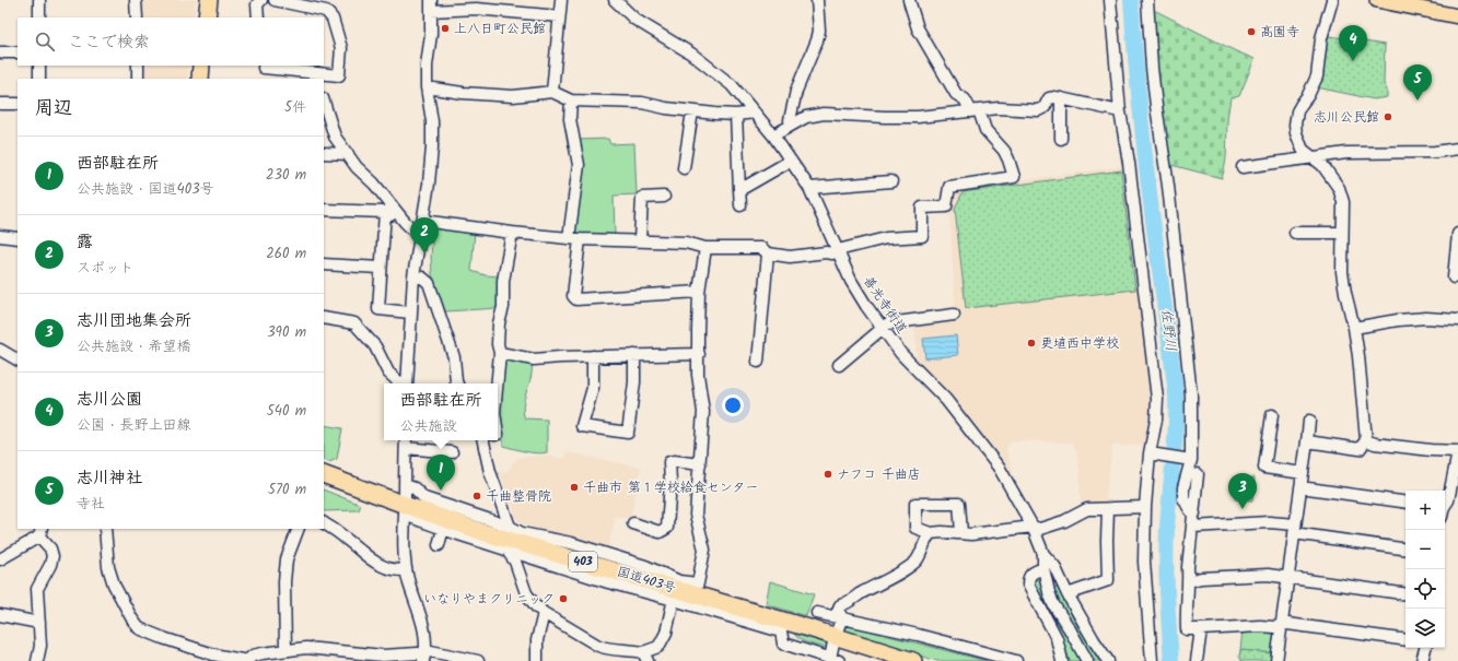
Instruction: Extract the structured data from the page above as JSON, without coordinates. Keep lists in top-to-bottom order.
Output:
{
  "streets": {
    "highway": ["403", "国道403号"],
    "street": ["善光寺街道"]
  },
  "water": ["佐野川"],
  "places": [
    "上八日町公民館",
    "髙園寺",
    "志川公民館",
    "更埴西中学校",
    "ナフコ 千曲店",
    "千曲市 第１学校給食センター",
    "千曲整骨院",
    "いなりやまクリニック"
  ],
  "page": {
    "search": "ここで検索",
    "pins": [
      "4",
      "5",
      "2",
      "1",
      "3"
    ],
    "heading": ["周辺", "5件"],
    "list": [
      {
        "mark": "1",
        "name": "西部駐在所",
        "note": "公共施設 · 国道403号",
        "value": "230 m"
      },
      {
        "mark": "2",
        "name": "露",
        "note": "スポット",
        "value": "260 m"
      },
      {
        "mark": "3",
        "name": "志川団地集会所",
        "note": "公共施設 · 希望橋",
        "value": "390 m"
      },
      {
        "mark": "4",
        "name": "志川公園",
        "note": "公園 · 長野上田線",
        "value": "540 m"
      },
      {
        "mark": "5",
        "name": "志川神社",
        "note": "寺社",
        "value": "570 m"
      }
    ],
    "popup": ["西部駐在所", "公共施設"],
    "map_buttons": ["+", "−"]
  }
}
